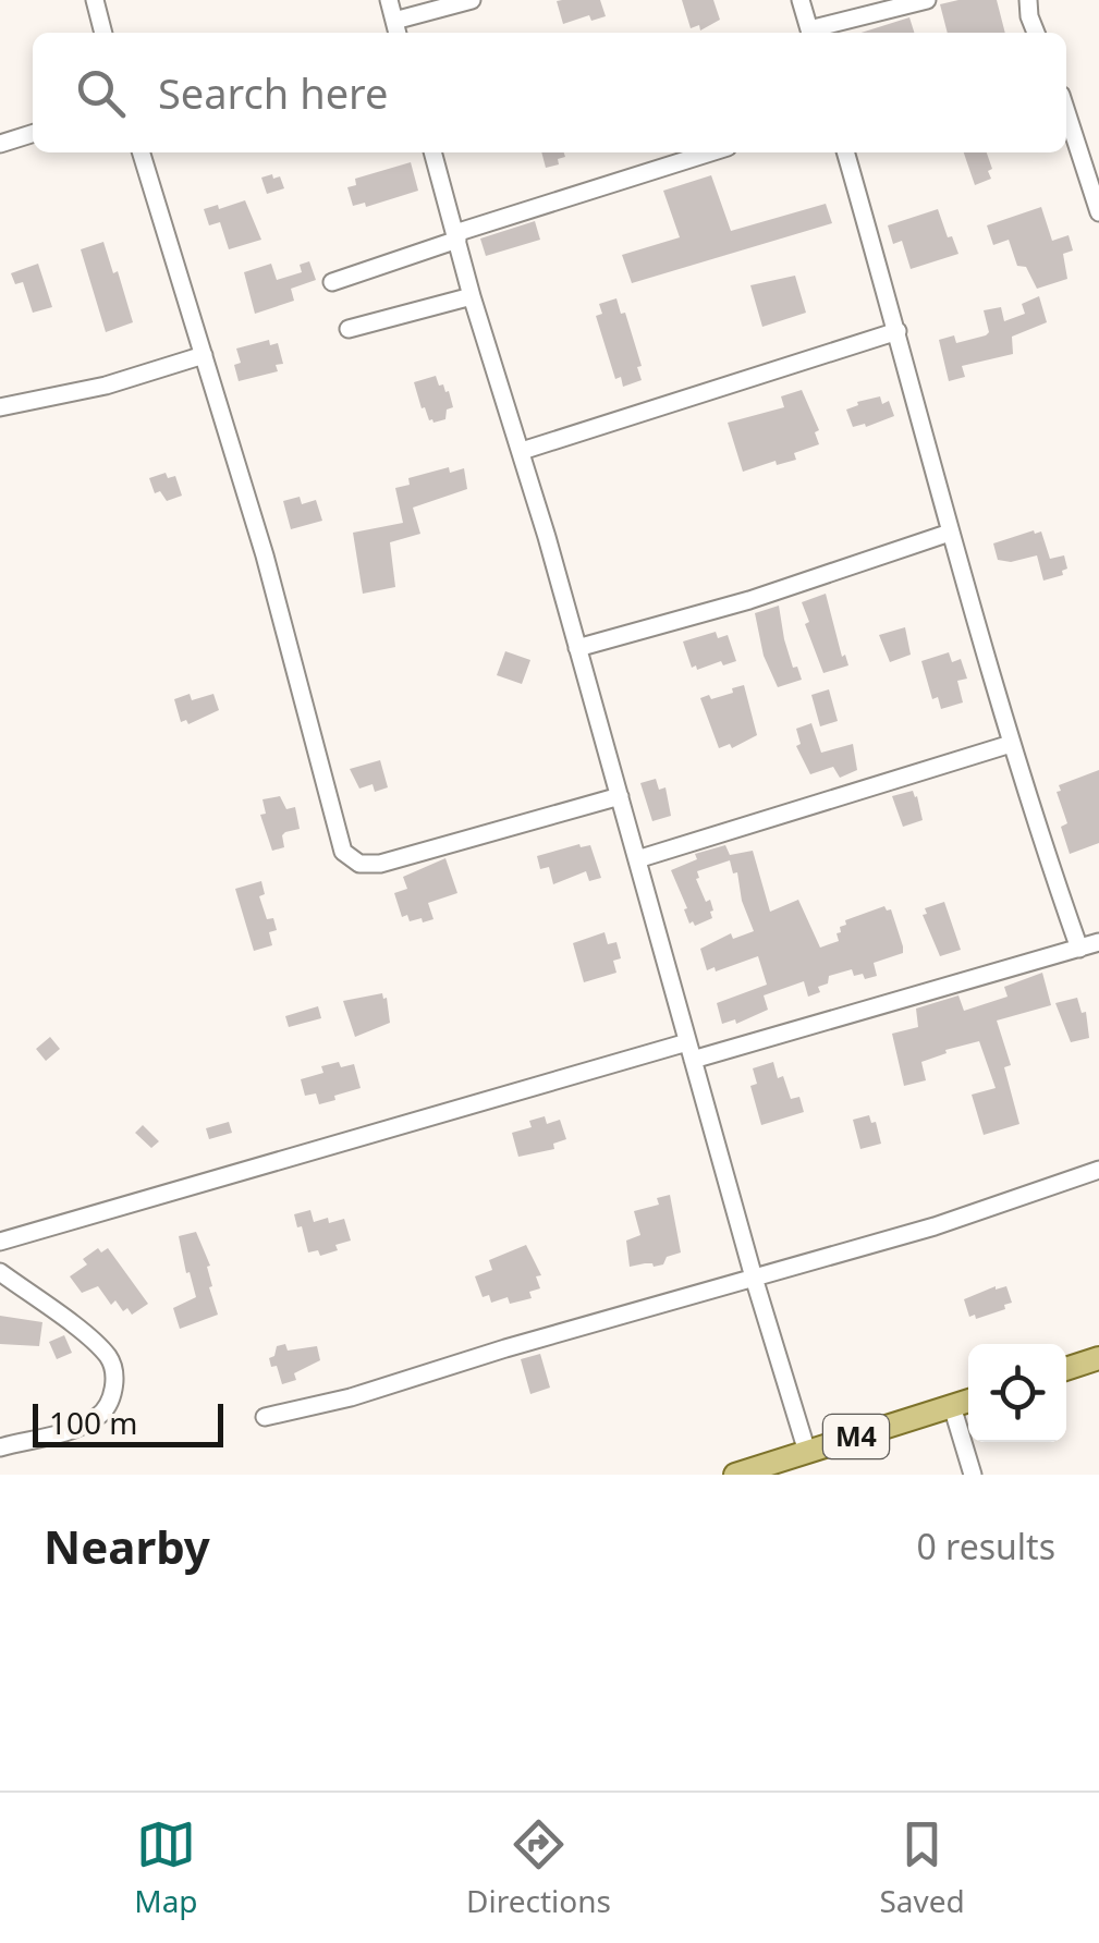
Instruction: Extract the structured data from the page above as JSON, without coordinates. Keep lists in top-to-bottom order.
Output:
{
  "streets": {
    "main road": ["M4"]
  },
  "scale_bar": "100 m",
  "page": {
    "search": "Search here",
    "scale": "100 m",
    "heading": ["Nearby", "0 results"],
    "nav": ["Map", "Directions", "Saved"]
  }
}
